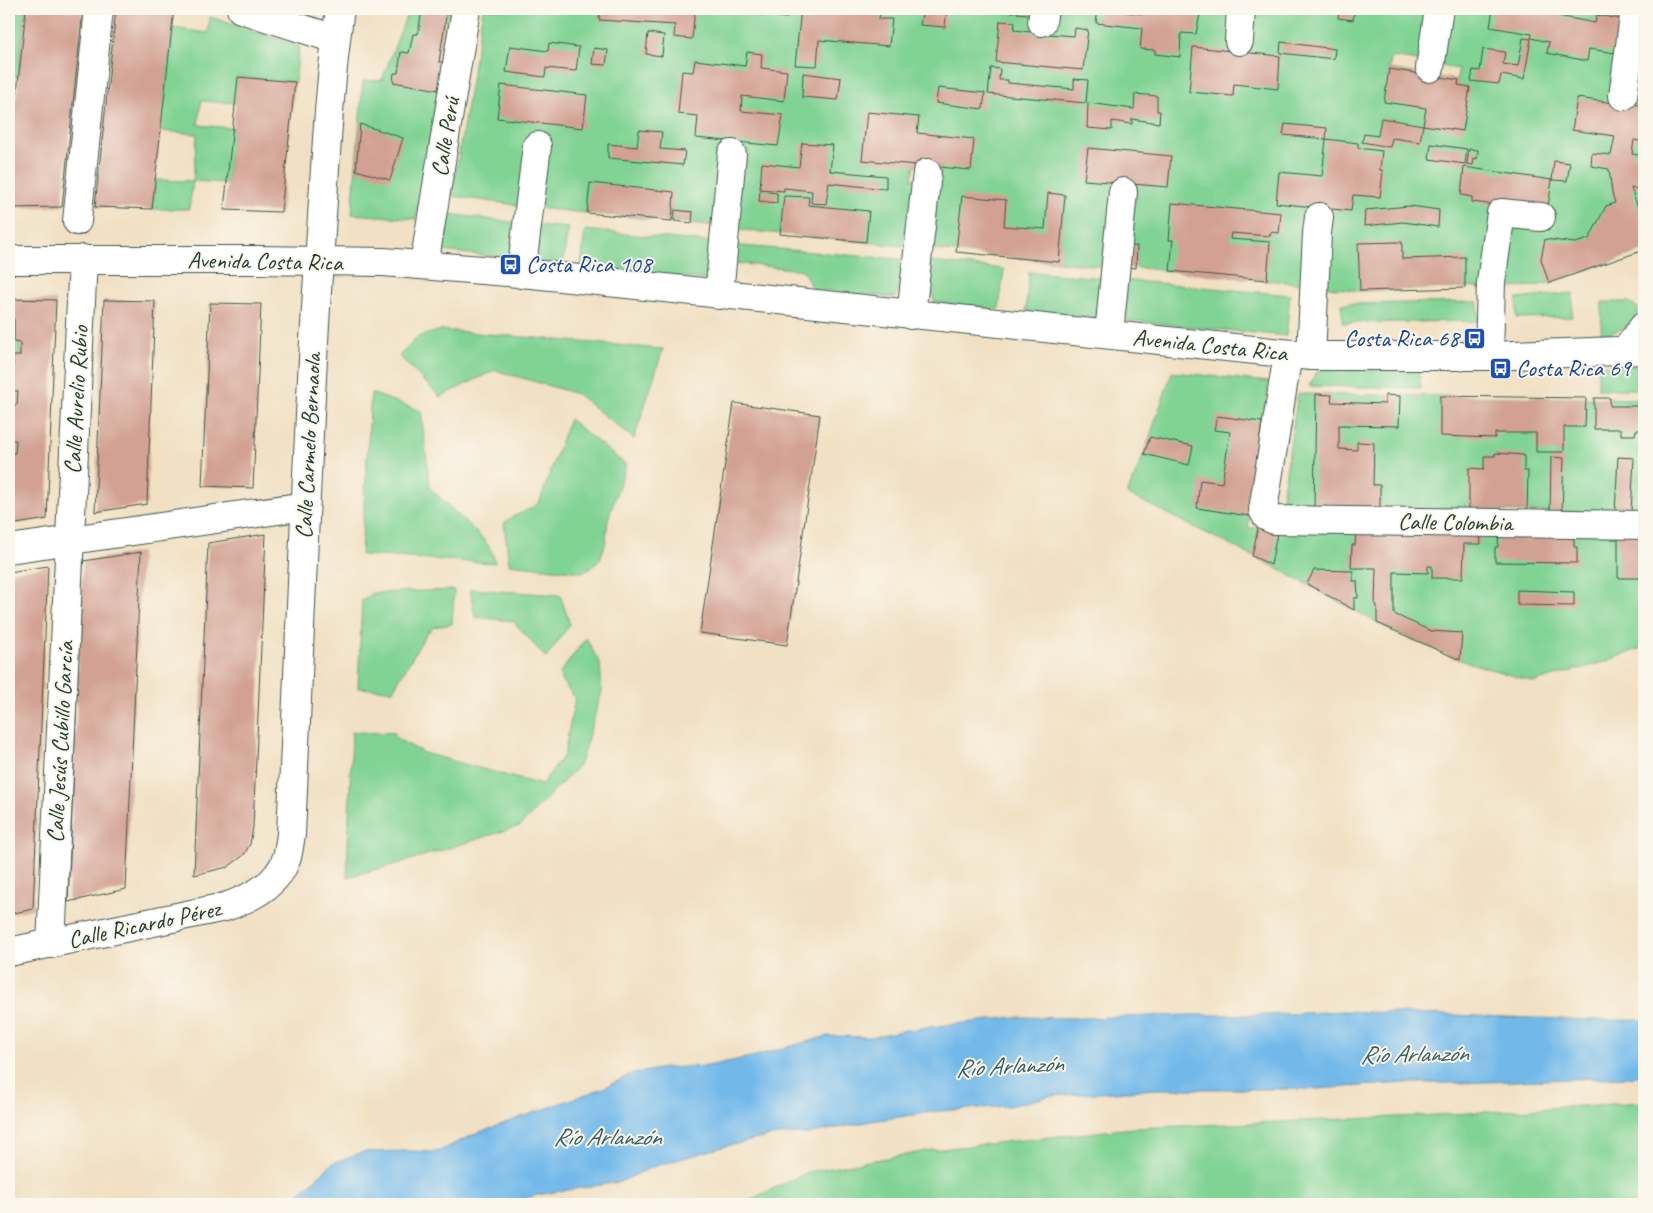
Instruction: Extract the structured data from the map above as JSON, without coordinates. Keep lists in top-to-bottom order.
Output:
{
  "streets": {
    "street": [
      "Calle Perú",
      "Avenida Costa Rica",
      "Calle Aurelio Rubio",
      "Calle Carmelo Bernaola",
      "Calle Colombia",
      "Calle Jesús Cubillo García",
      "Calle Ricardo Pérez"
    ]
  },
  "crossings": [
    ["Calle Perú", "Avenida Costa Rica"],
    ["Avenida Costa Rica", "Calle Aurelio Rubio"],
    ["Avenida Costa Rica", "Calle Carmelo Bernaola"],
    ["Avenida Costa Rica", "Calle Colombia"],
    ["Calle Aurelio Rubio", "Calle Jesús Cubillo García"],
    ["Calle Carmelo Bernaola", "Calle Ricardo Pérez"],
    ["Calle Jesús Cubillo García", "Calle Ricardo Pérez"]
  ],
  "water": ["Río Arlanzón"],
  "places": {
    "bus stop": ["Costa Rica 108", "Costa Rica 68", "Costa Rica 69"]
  }
}
